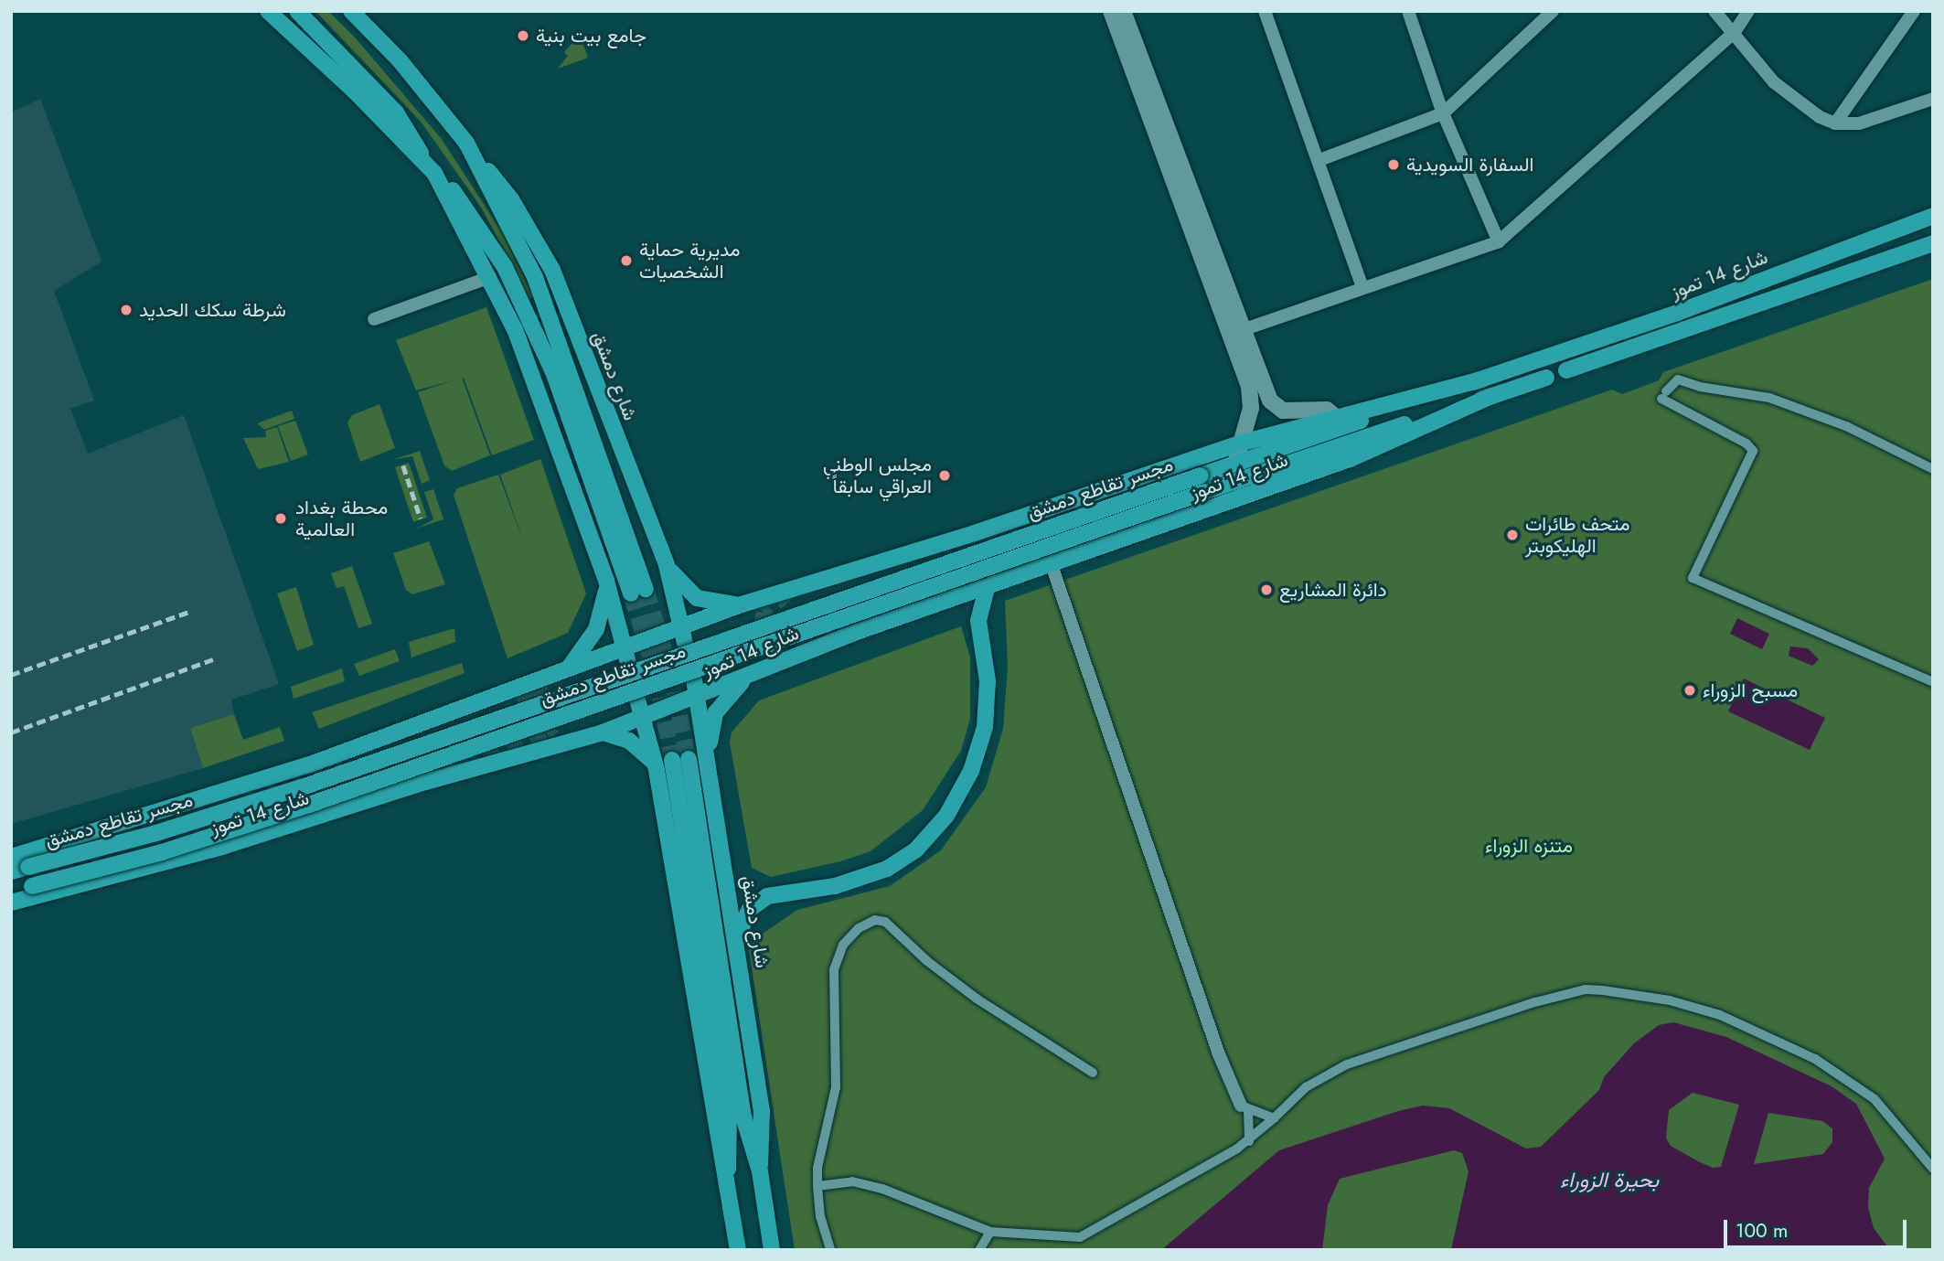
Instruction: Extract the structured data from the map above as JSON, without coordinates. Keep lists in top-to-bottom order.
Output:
{
  "streets": {
    "main road": ["شارع 14 تموز", "شارع دمشق", "مجسر تقاطع دمشق"]
  },
  "crossings": [
    ["شارع 14 تموز", "شارع دمشق"],
    ["شارع 14 تموز", "مجسر تقاطع دمشق"]
  ],
  "water": ["بحيرة الزوراء"],
  "parks": ["متنزه الزوراء"],
  "places": [
    "جامع بيت بنية",
    "السفارة السويدية",
    "مديرية حماية الشخصيات",
    "شرطة سكك الحديد",
    "مجلس الوطني العراقي سابقاً",
    "محطة بغداد العالمية",
    "متحف طائرات الهليكوبتر",
    "دائرة المشاريع",
    "مسبح الزوراء"
  ],
  "scale_bar": "100 m"
}
